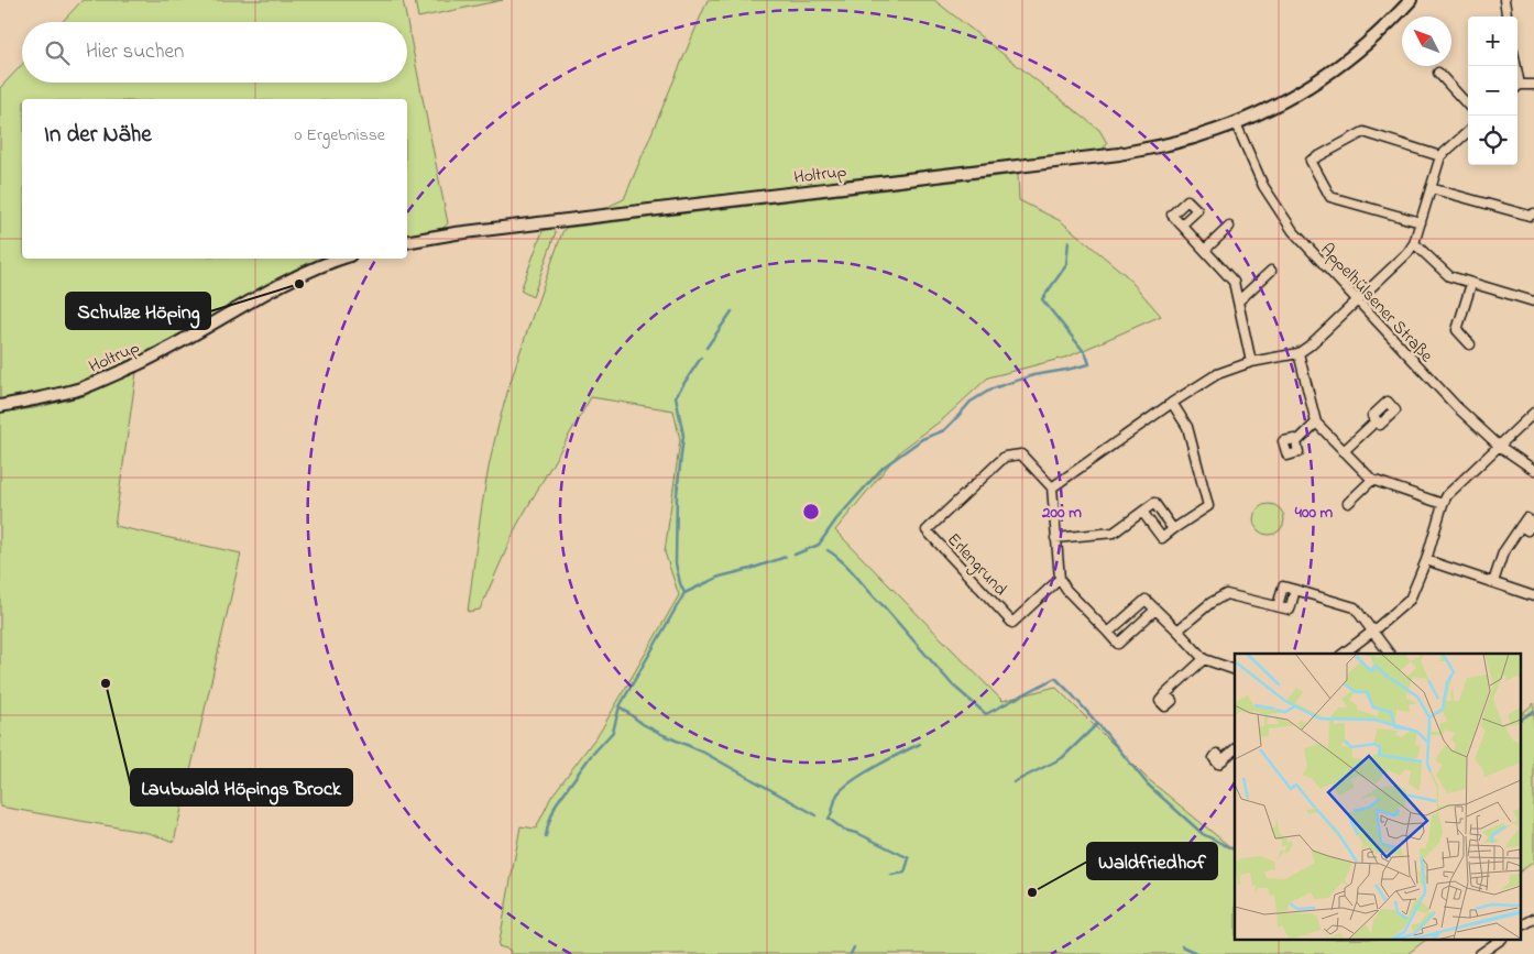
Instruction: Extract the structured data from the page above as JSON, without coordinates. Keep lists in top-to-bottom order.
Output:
{
  "streets": {
    "main road": ["Holtrup"],
    "street": ["Appelhülsener Straße", "Erlengrund"]
  },
  "crossings": [
    ["Holtrup", "Appelhülsener Straße"]
  ],
  "places": ["Schulze Höping", "Laubwald Höpings Brock", "Waldfriedhof"],
  "north": "top left",
  "page": {
    "map_buttons": ["+", "−"],
    "search": "Hier suchen",
    "heading": ["In der Nähe", "0 Ergebnisse"]
  },
  "rings": ["200 m", "400 m"]
}
